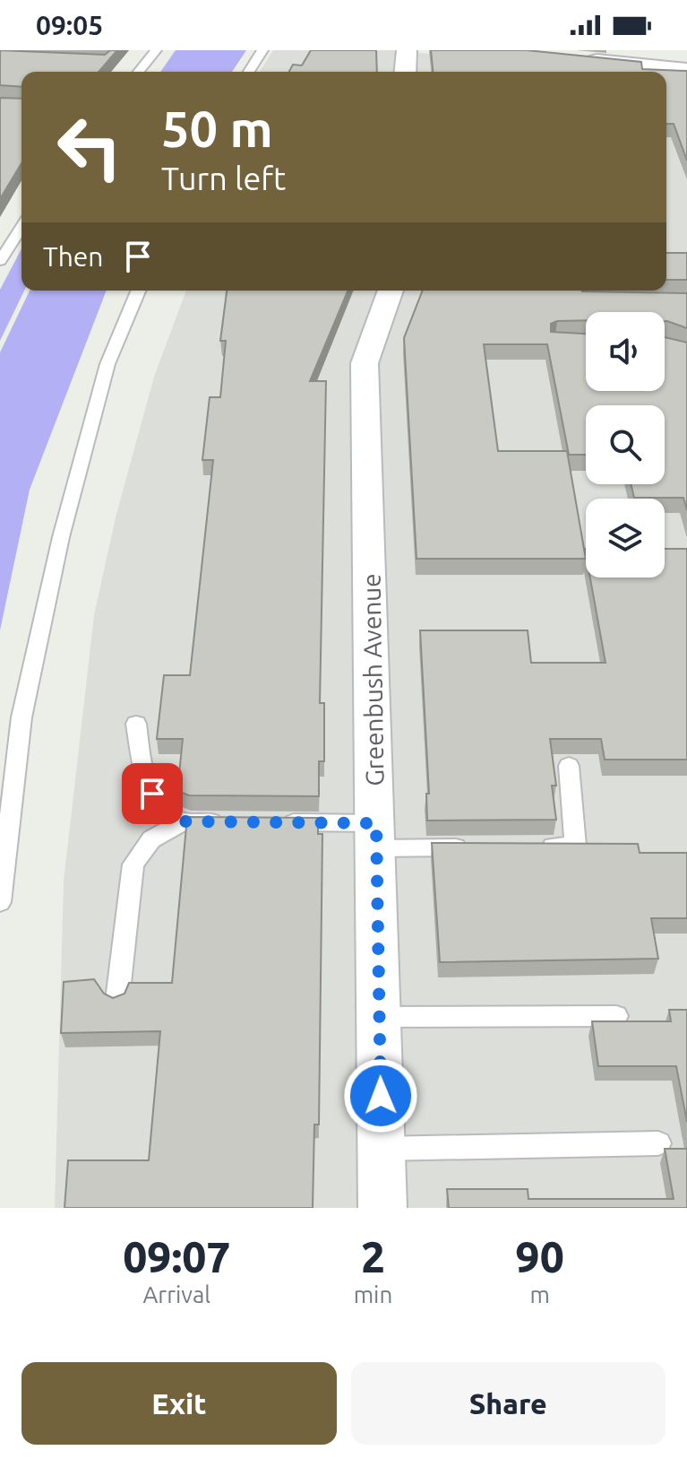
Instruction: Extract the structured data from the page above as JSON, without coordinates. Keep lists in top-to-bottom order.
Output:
{
  "streets": {
    "street": ["Greenbush Avenue"]
  },
  "page": {
    "status": "09:05",
    "turn": ["50 m", "Turn left"],
    "then": "Then",
    "eta": [
      "09:07",
      "Arrival",
      "2",
      "min",
      "90",
      "m"
    ],
    "buttons": ["Exit", "Share"]
  }
}
